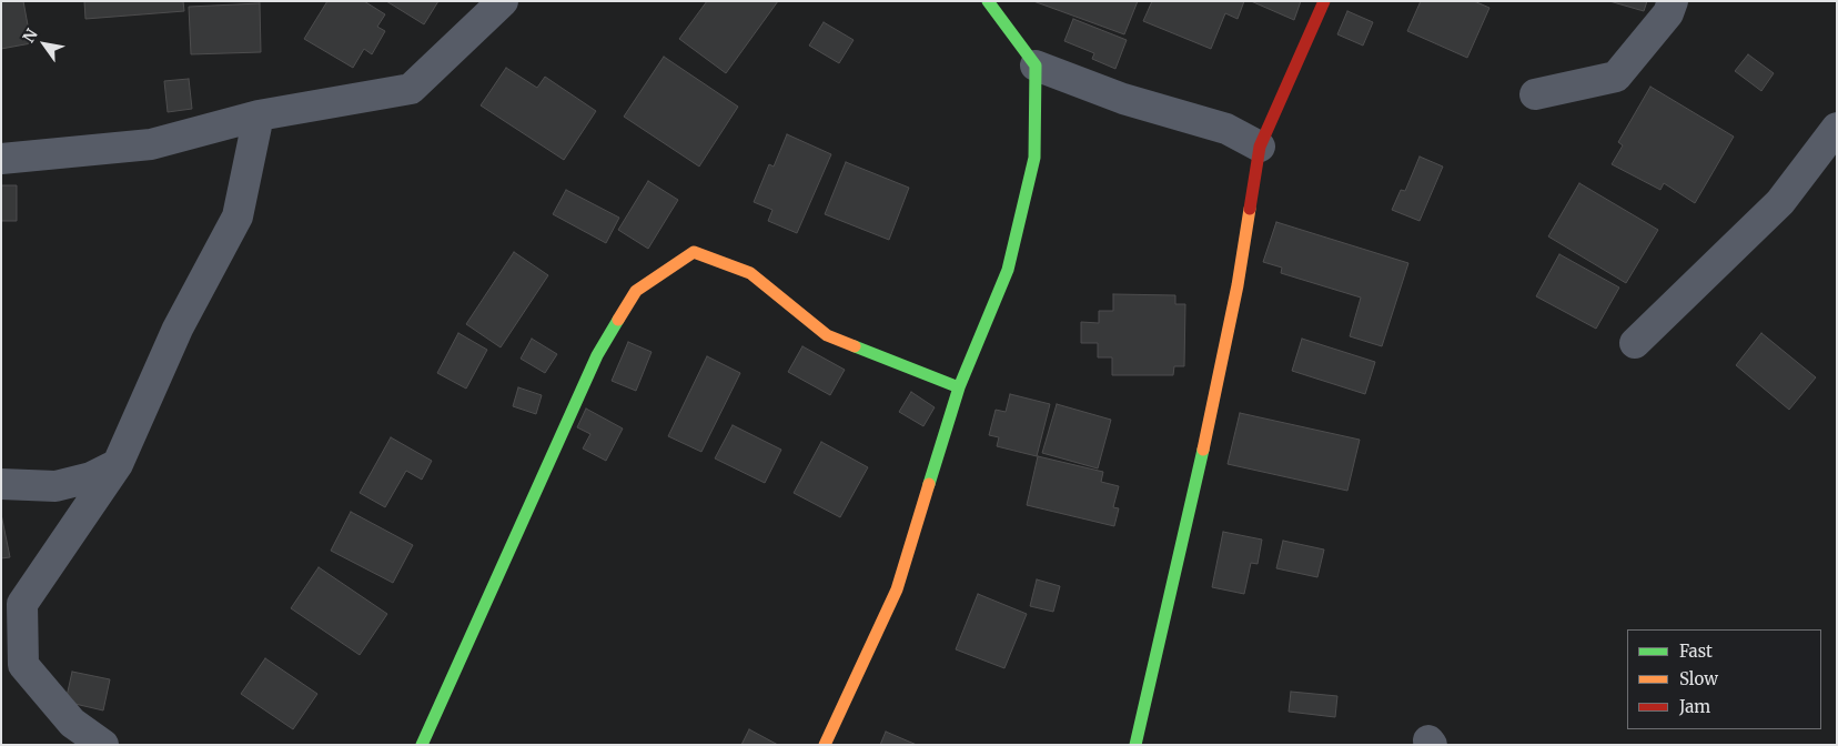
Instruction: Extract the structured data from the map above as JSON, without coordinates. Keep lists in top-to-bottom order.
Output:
{
  "legend": ["Fast", "Slow", "Jam"],
  "north": "top left"
}
